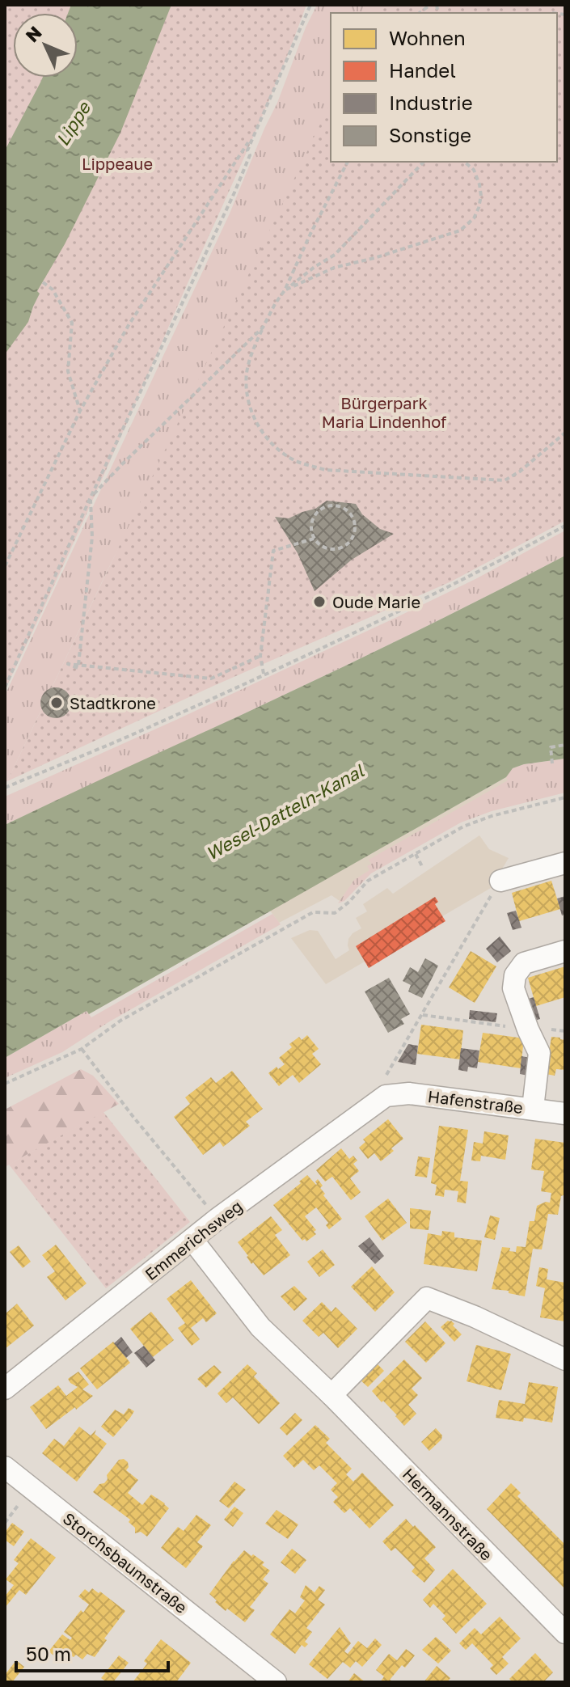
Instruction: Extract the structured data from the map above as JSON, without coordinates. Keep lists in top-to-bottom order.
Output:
{
  "streets": {
    "street": [
      "Hafenstraße",
      "Emmerichsweg",
      "Hermannstraße",
      "Storchsbaumstraße"
    ]
  },
  "crossings": [
    ["Hafenstraße", "Emmerichsweg"],
    ["Emmerichsweg", "Hermannstraße"]
  ],
  "water": ["Lippe", "Wesel-Datteln-Kanal"],
  "parks": ["Lippeaue", "Bürgerpark Maria Lindenhof"],
  "places": ["Oude Marie", "Stadtkrone"],
  "legend": [
    "Wohnen",
    "Handel",
    "Industrie",
    "Sonstige"
  ],
  "scale_bar": "50 m",
  "north": "top left"
}
